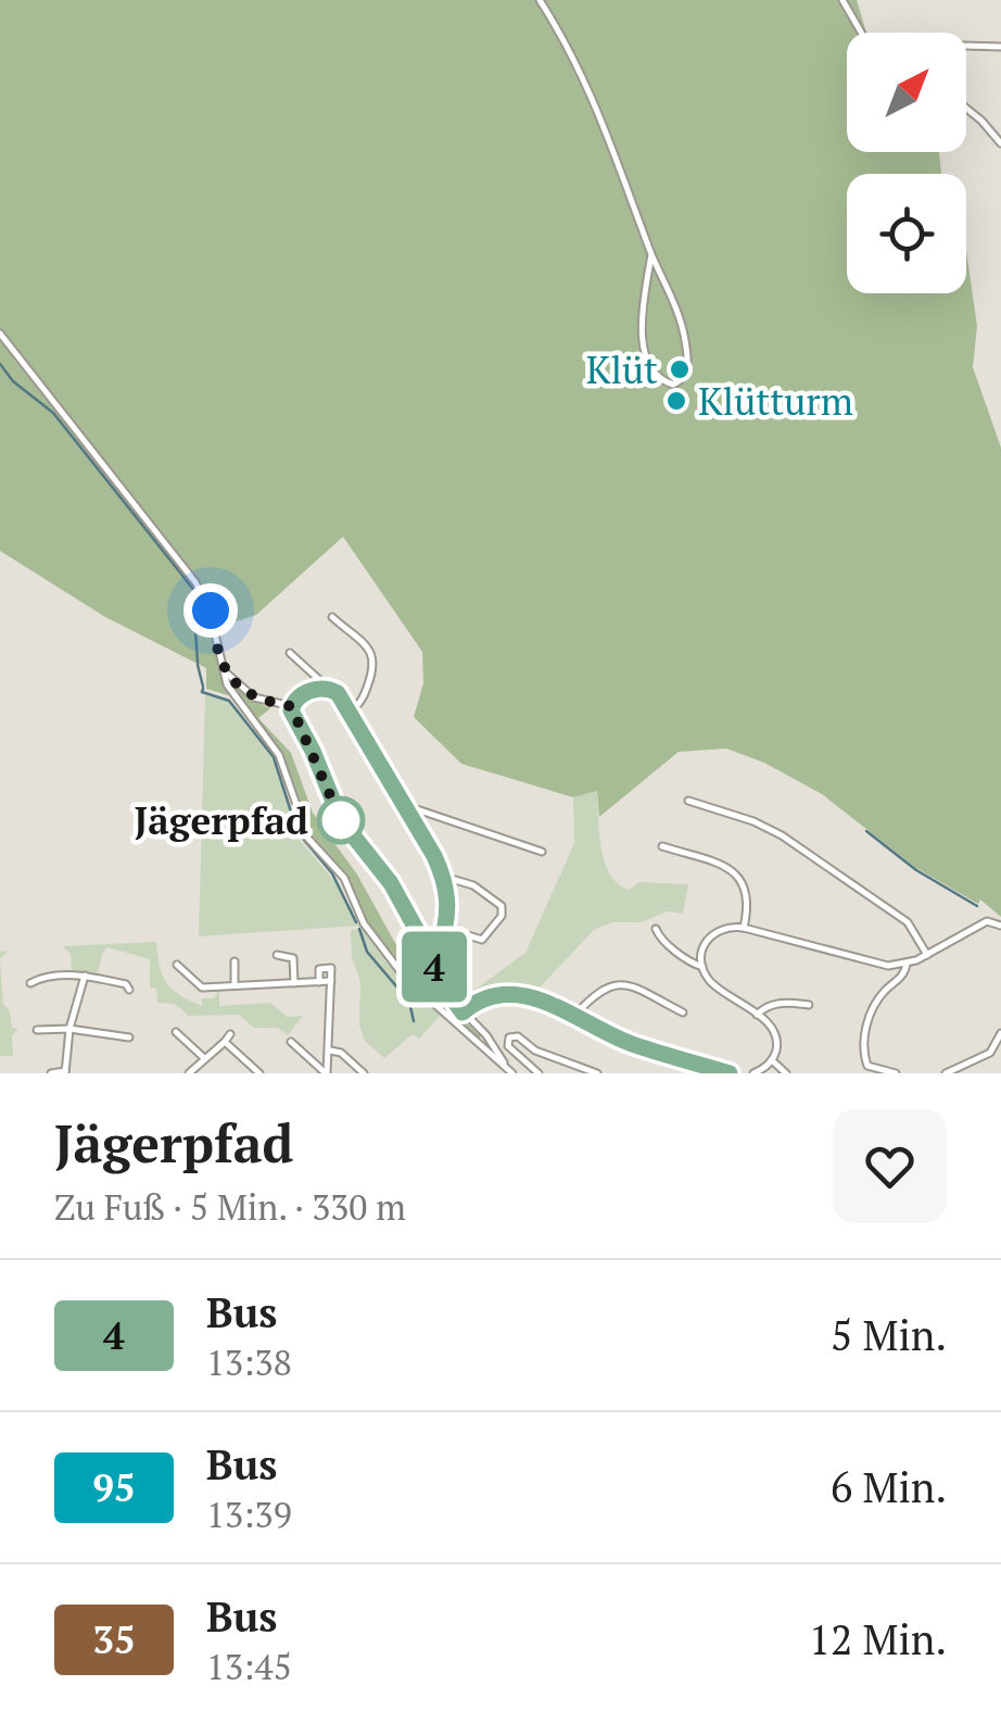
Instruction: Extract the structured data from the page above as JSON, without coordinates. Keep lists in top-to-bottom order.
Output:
{
  "places": ["Klüt", "Klütturm", "Jägerpfad"],
  "lines": ["bus line 4"],
  "north": "top right",
  "page": {
    "on_map": "4",
    "heading": ["Jägerpfad", "Zu Fuß · 5 Min. · 330 m"],
    "list": [
      {
        "mark": "4",
        "name": "Bus",
        "note": "13:38",
        "value": "5 Min."
      },
      {
        "mark": "95",
        "name": "Bus",
        "note": "13:39",
        "value": "6 Min."
      },
      {
        "mark": "35",
        "name": "Bus",
        "note": "13:45",
        "value": "12 Min."
      }
    ]
  }
}
